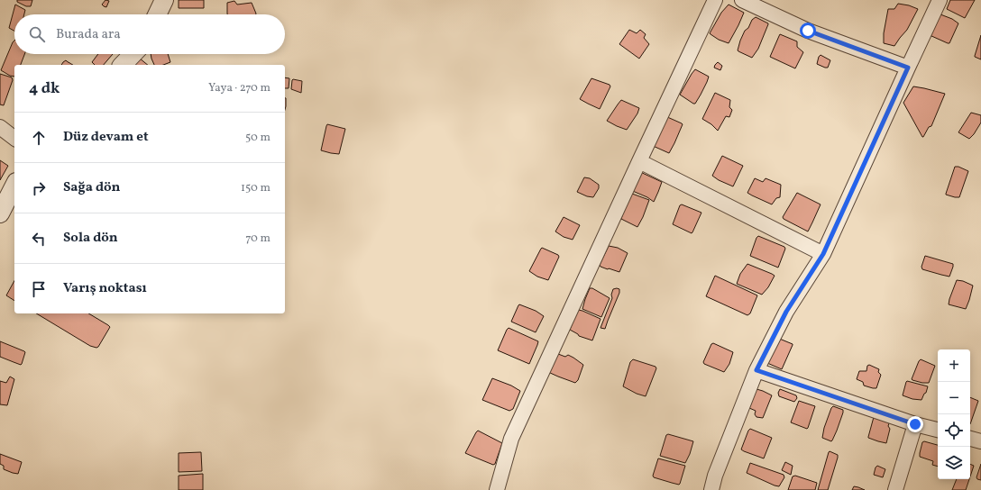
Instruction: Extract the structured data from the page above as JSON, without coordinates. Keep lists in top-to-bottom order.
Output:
{
  "page": {
    "search": "Burada ara",
    "heading": ["4 dk", "Yaya · 270 m"],
    "list": [
      ["Düz devam et", "50 m"],
      ["Sağa dön", "150 m"],
      ["Sola dön", "70 m"],
      "Varış noktası"
    ],
    "map_buttons": ["+", "−"]
  }
}
